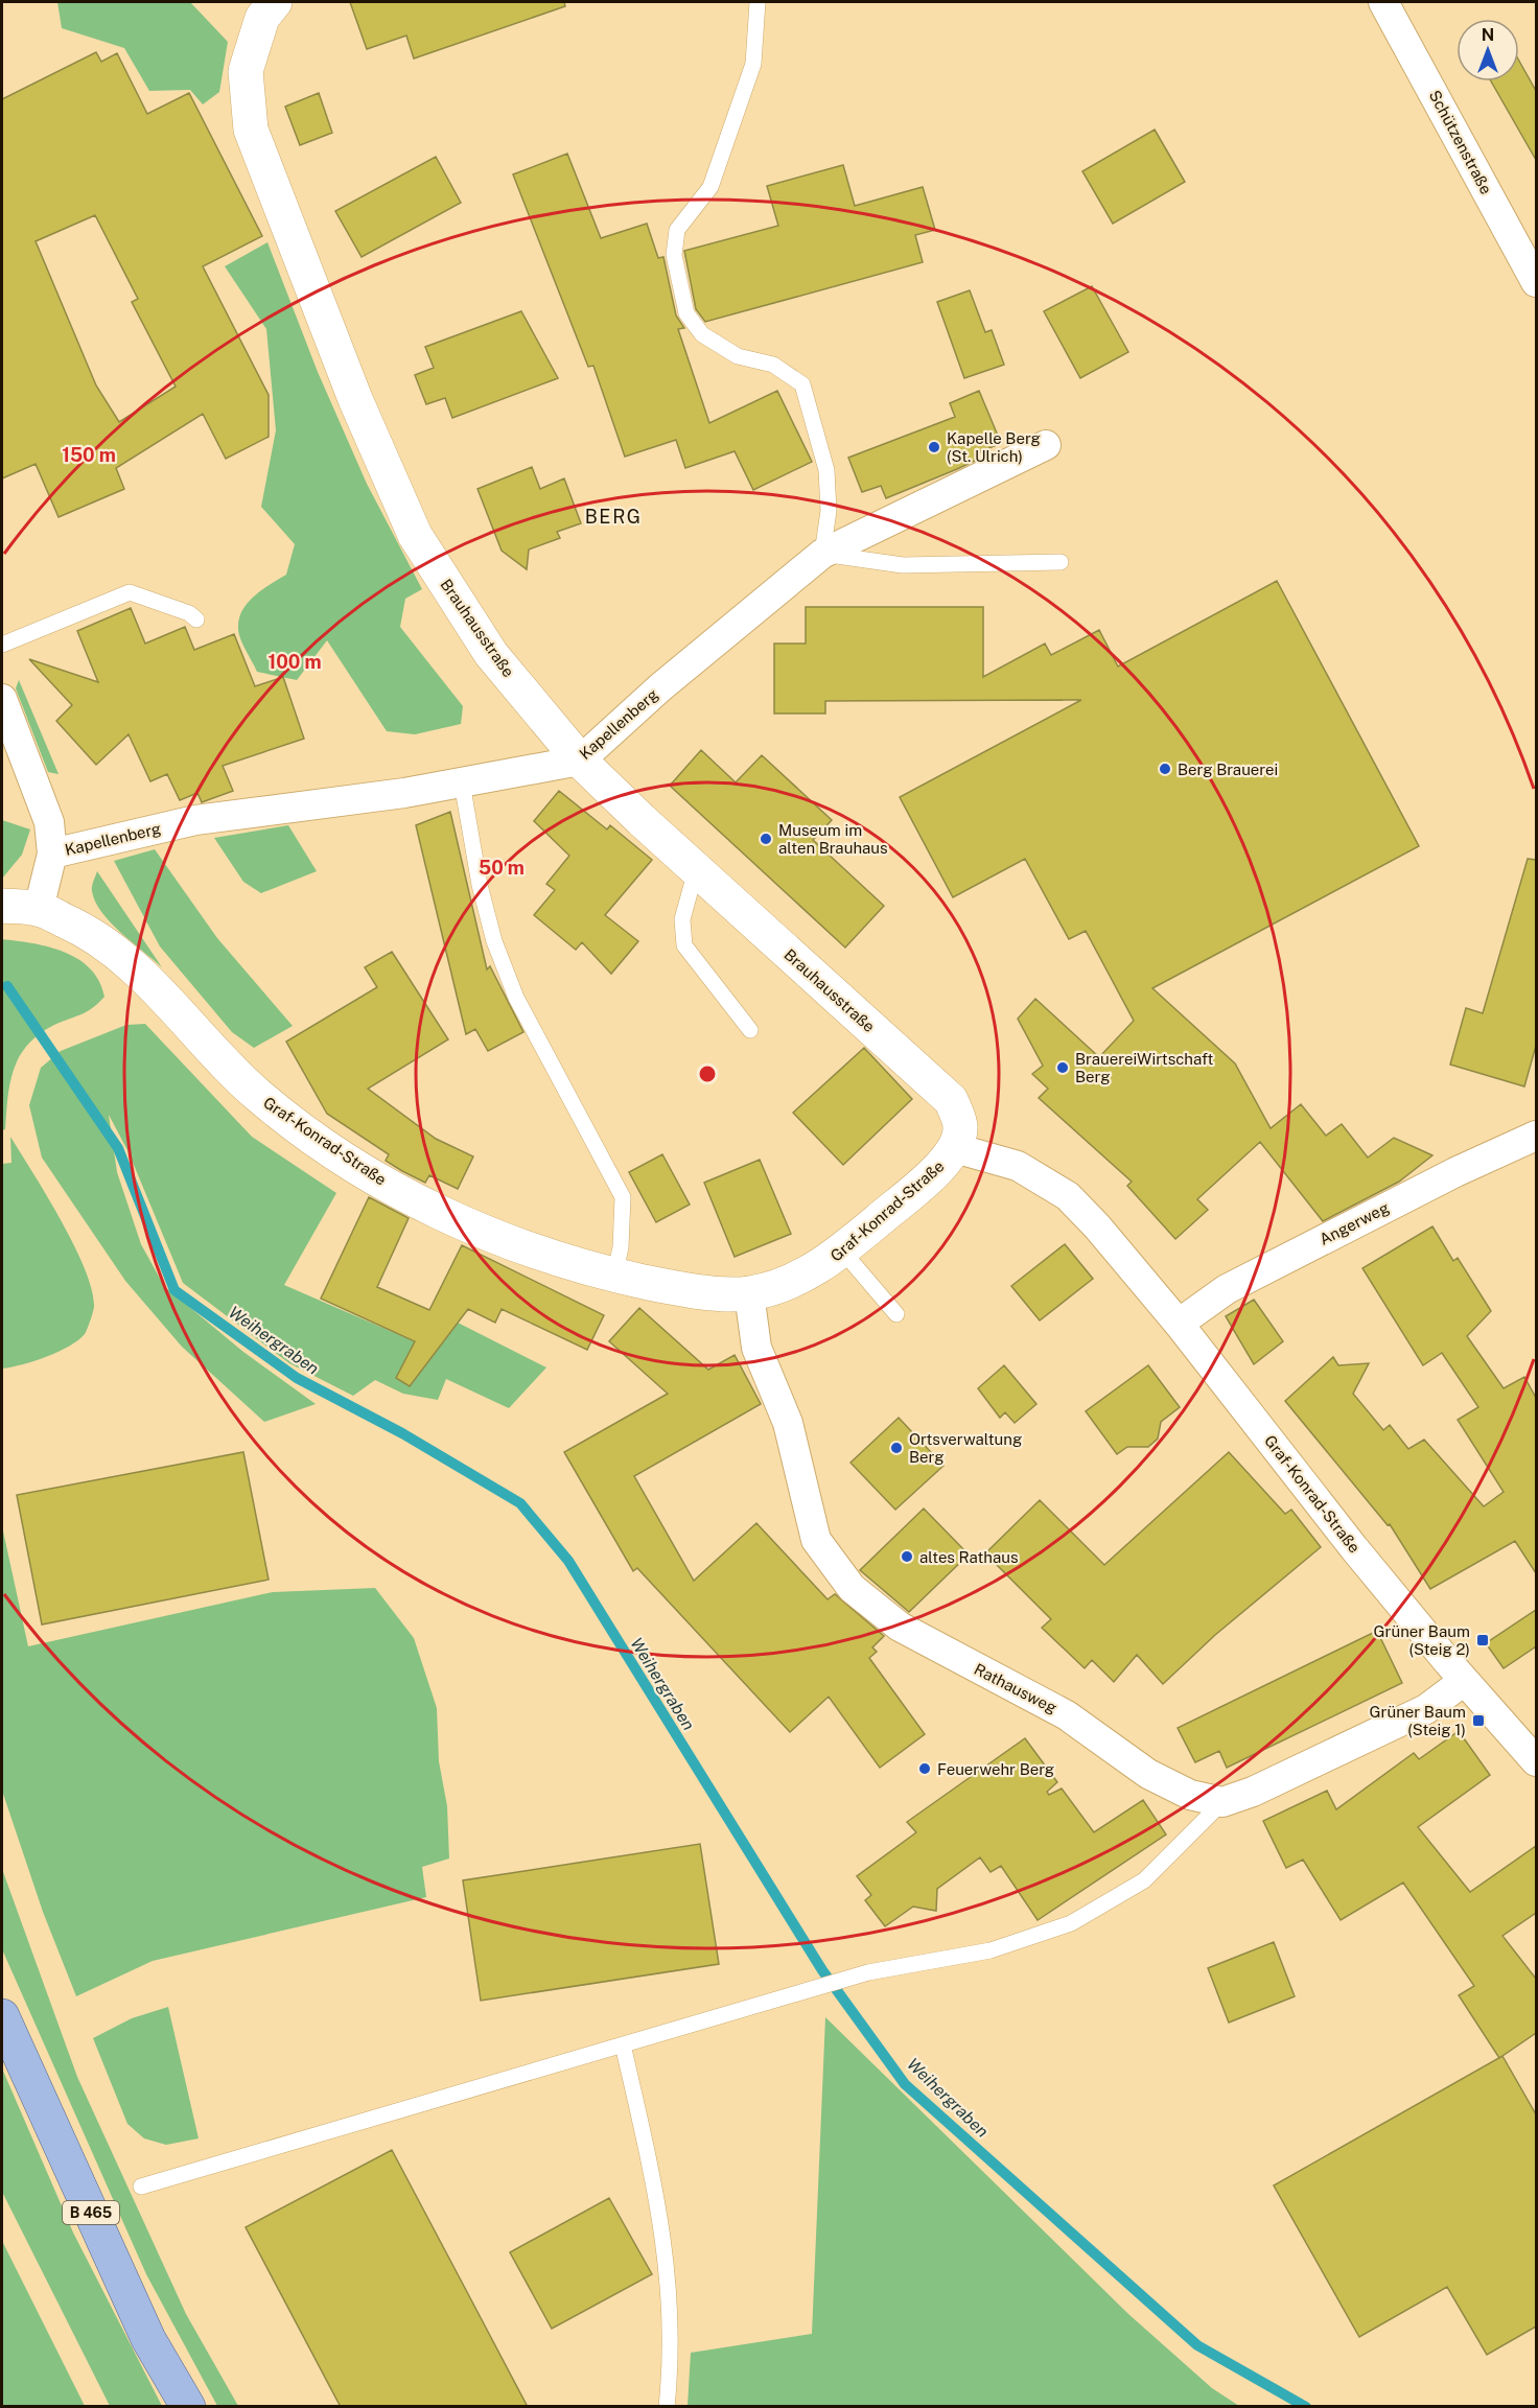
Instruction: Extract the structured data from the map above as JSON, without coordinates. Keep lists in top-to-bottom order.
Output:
{
  "streets": {
    "main road": ["B 465"],
    "street": [
      "Schützenstraße",
      "Brauhausstraße",
      "Kapellenberg",
      "Graf-Konrad-Straße",
      "Angerweg",
      "Rathausweg"
    ]
  },
  "crossings": [
    ["Brauhausstraße", "Kapellenberg"],
    ["Brauhausstraße", "Graf-Konrad-Straße"],
    ["Graf-Konrad-Straße", "Angerweg"],
    ["Graf-Konrad-Straße", "Rathausweg"]
  ],
  "districts": ["BERG"],
  "water": ["Weihergraben"],
  "places": {
    "other": [
      "Kapelle Berg (St. Ulrich)",
      "Berg Brauerei",
      "Museum im alten Brauhaus",
      "BrauereiWirtschaft Berg",
      "Ortsverwaltung Berg",
      "altes Rathaus",
      "Feuerwehr Berg"
    ],
    "transit": ["Grüner Baum (Steig 2)", "Grüner Baum (Steig 1)"]
  },
  "north": "top",
  "rings": ["150 m", "100 m", "50 m"]
}
